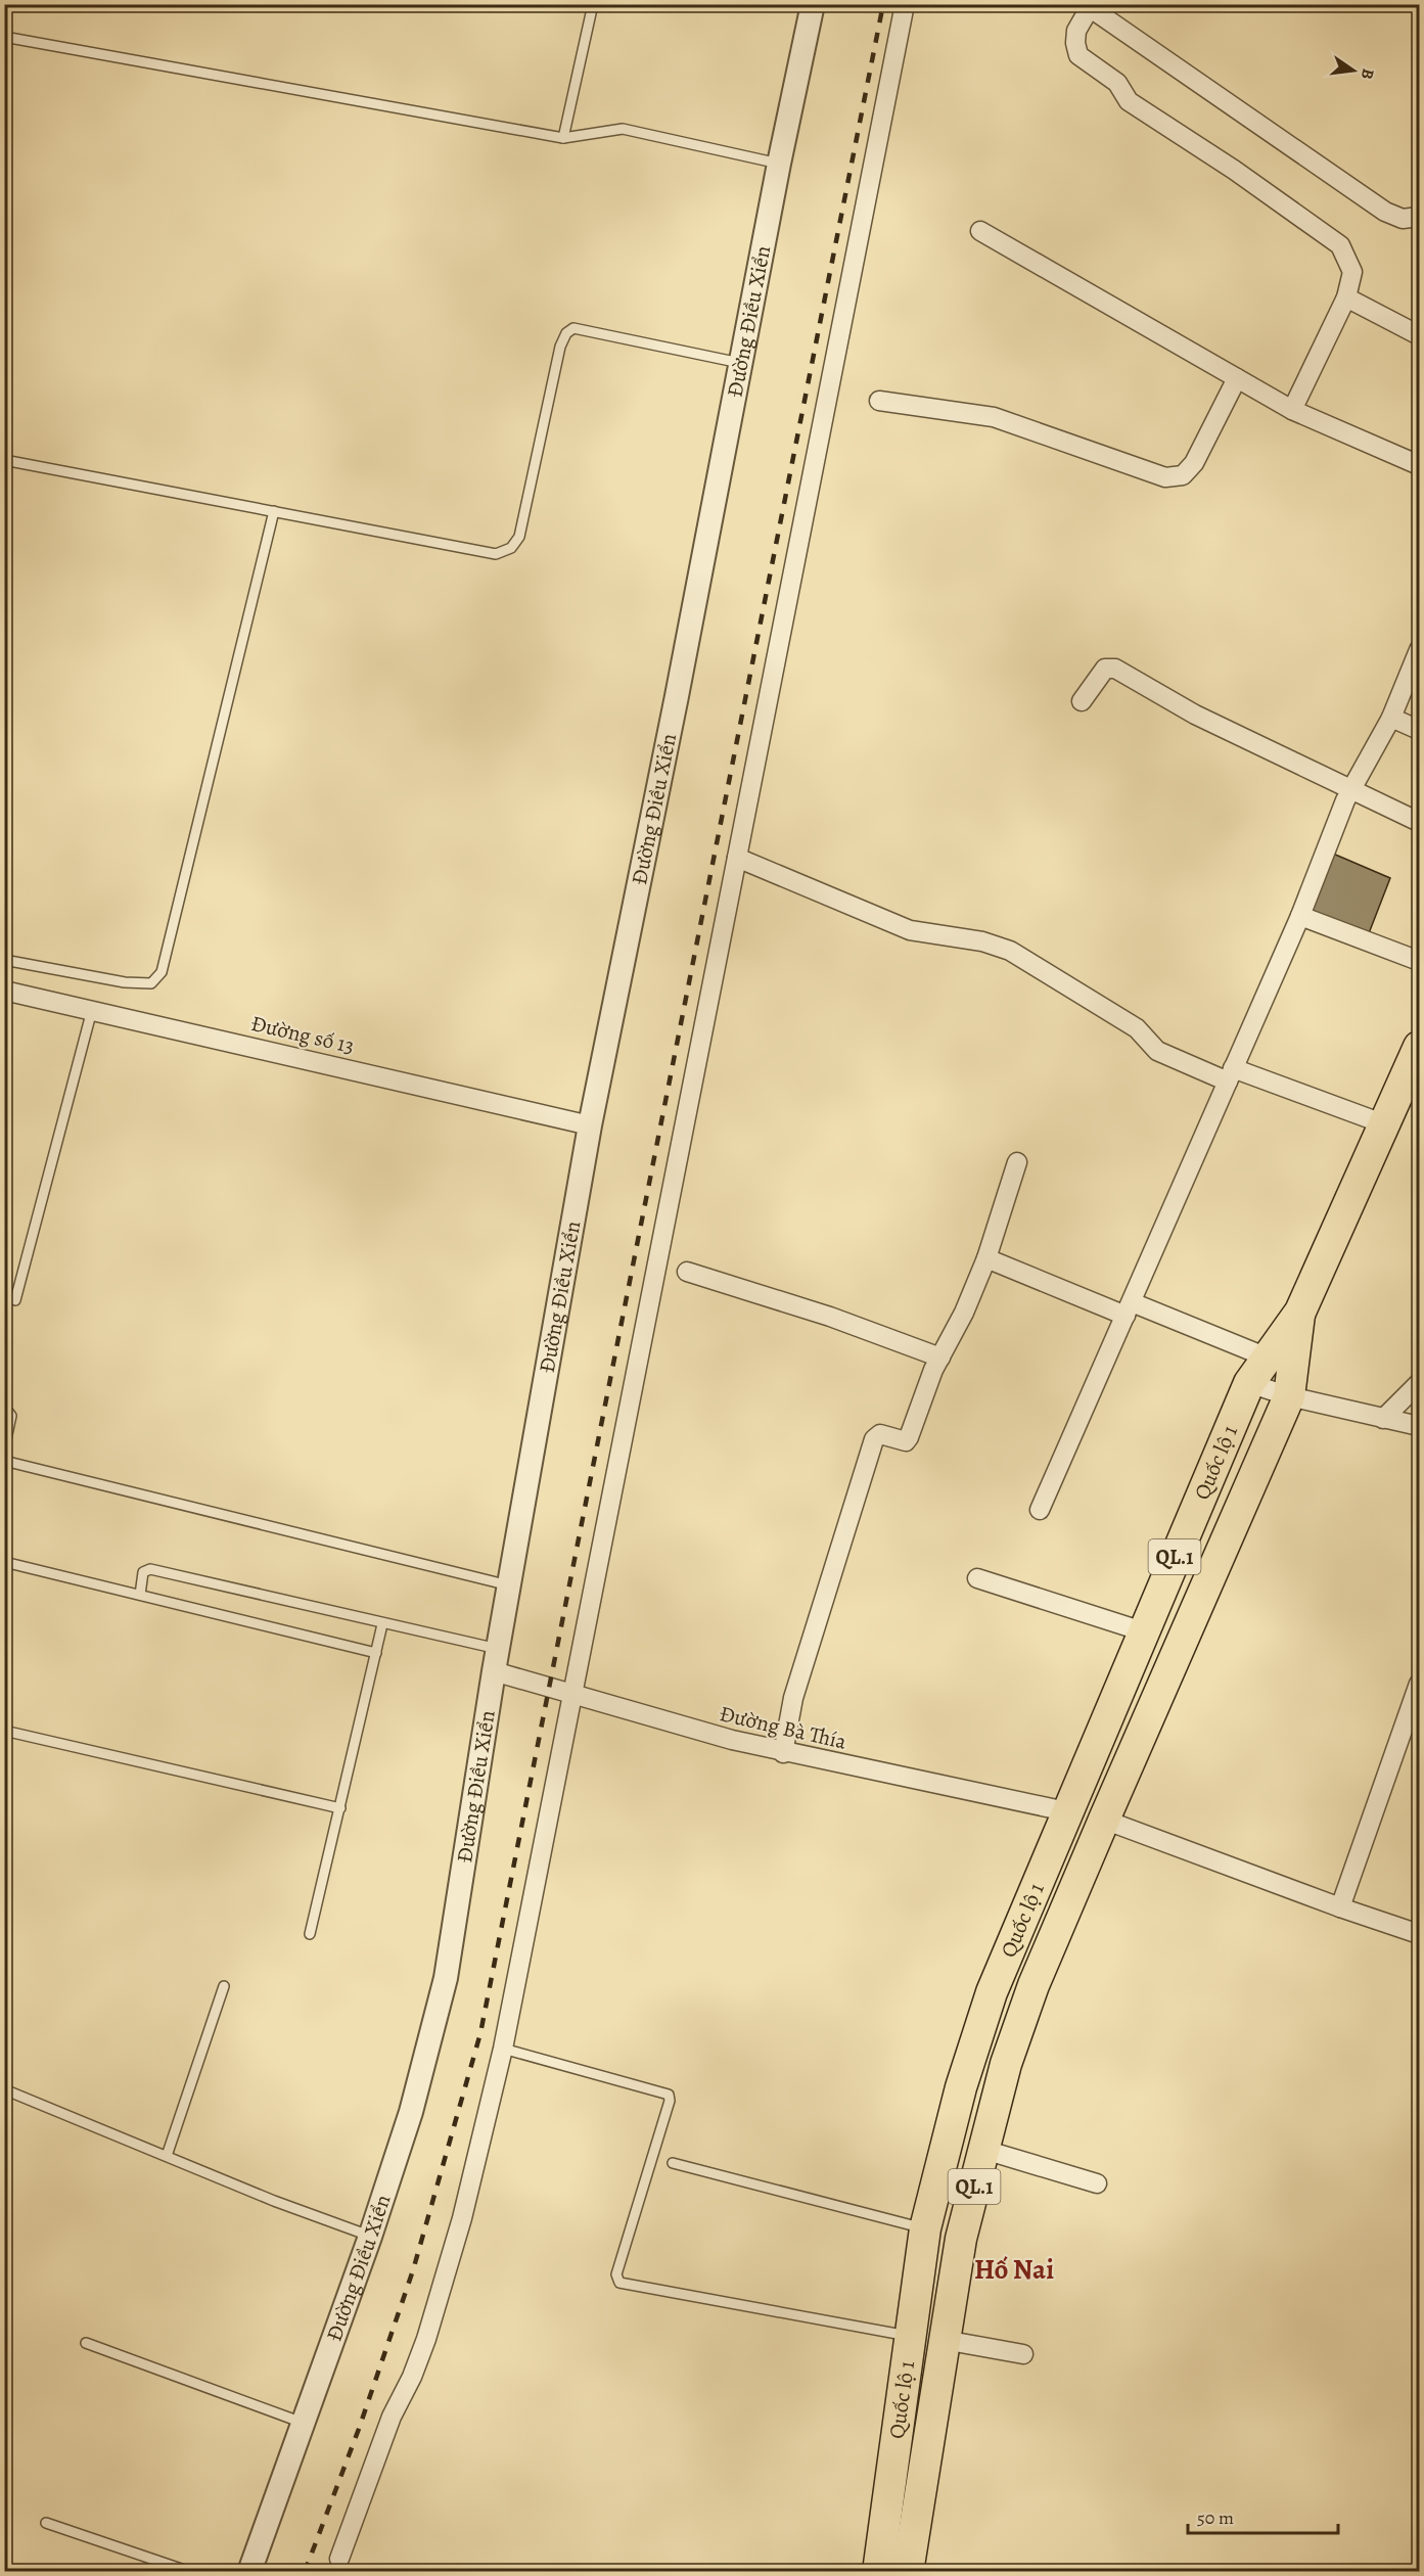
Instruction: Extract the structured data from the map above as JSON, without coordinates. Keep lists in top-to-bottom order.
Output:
{
  "streets": {
    "highway": ["Quốc lộ 1", "QL.1"],
    "street": ["Đường Điều Xiển", "Đường số 13", "Đường Bà Thía"]
  },
  "crossings": [
    ["Đường Điều Xiển", "Đường số 13"],
    ["Đường Điều Xiển", "Đường Bà Thía"],
    ["Quốc lộ 1", "Đường Bà Thía"]
  ],
  "districts": ["Hố Nai"],
  "scale_bar": "50 m",
  "north": "right"
}
